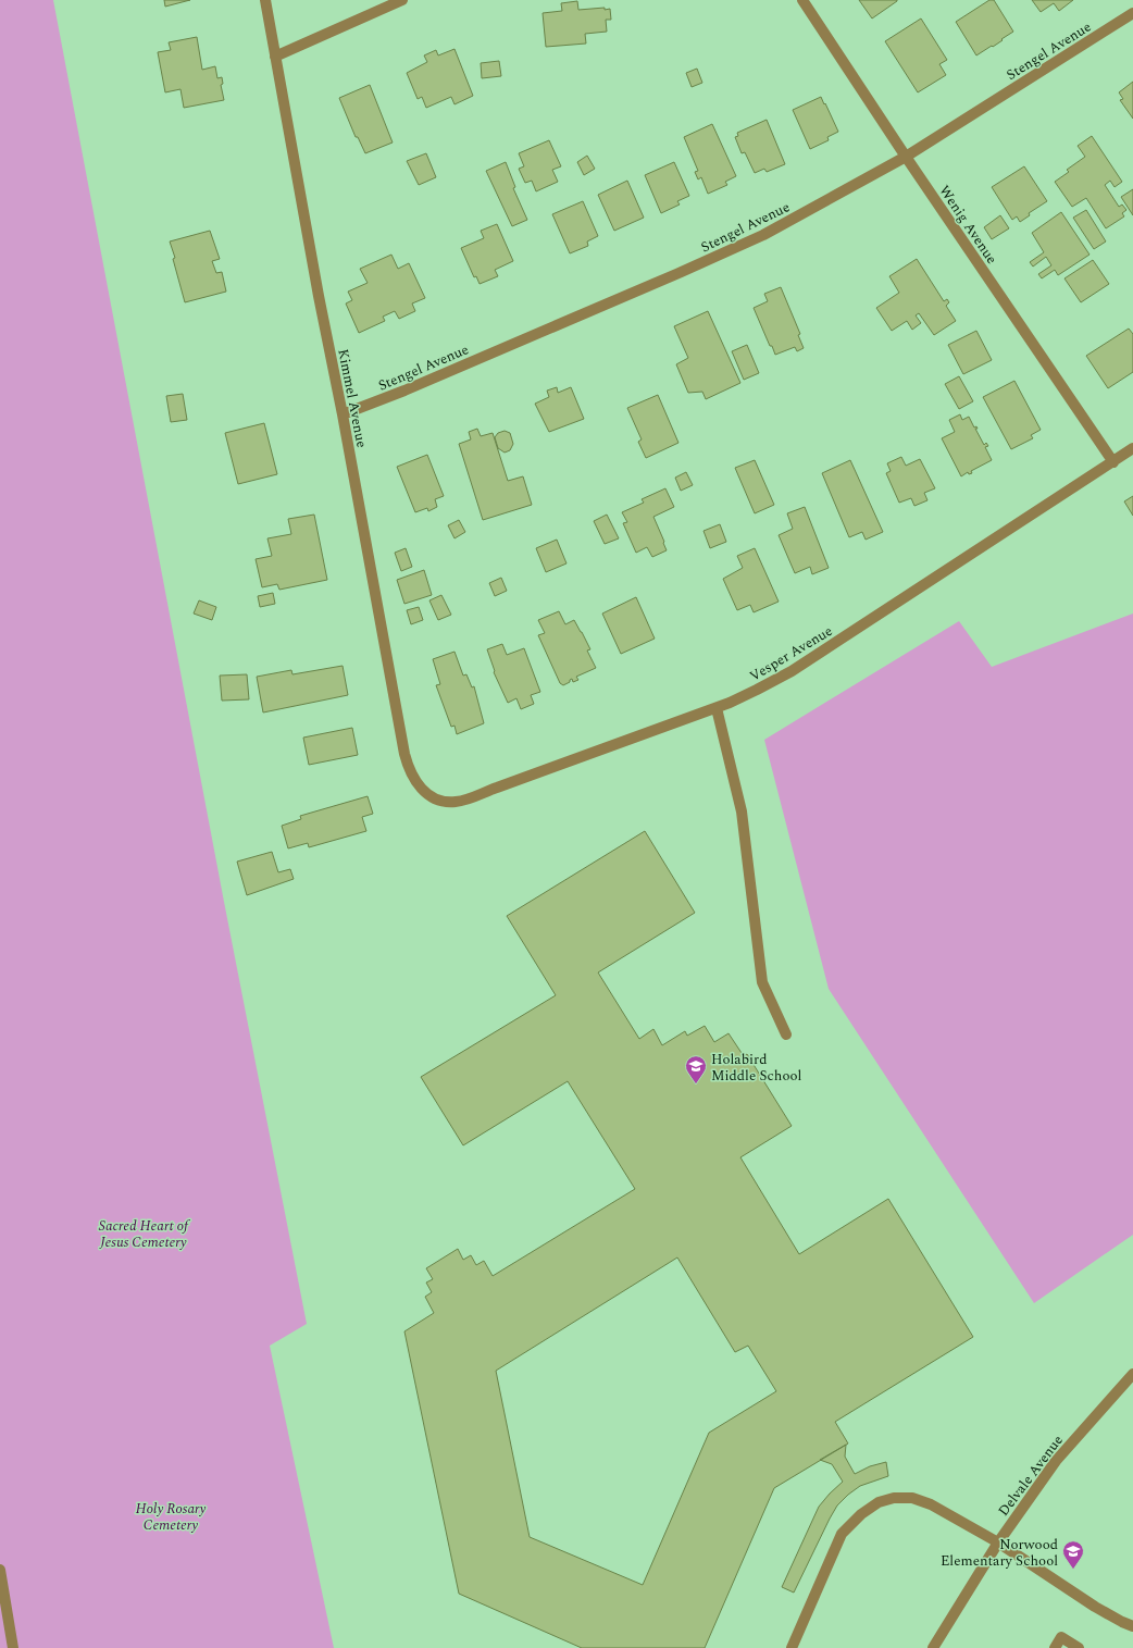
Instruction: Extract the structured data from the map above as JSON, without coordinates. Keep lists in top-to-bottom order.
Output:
{
  "streets": {
    "street": [
      "Stengel Avenue",
      "Wenig Avenue",
      "Kimmel Avenue",
      "Vesper Avenue",
      "Delvale Avenue"
    ]
  },
  "crossings": [
    ["Stengel Avenue", "Wenig Avenue"],
    ["Stengel Avenue", "Kimmel Avenue"],
    ["Wenig Avenue", "Vesper Avenue"],
    ["Kimmel Avenue", "Vesper Avenue"]
  ],
  "parks": ["Sacred Heart of Jesus Cemetery", "Holy Rosary Cemetery"],
  "places": {
    "school or university": ["Holabird Middle School", "Norwood Elementary School"]
  }
}
